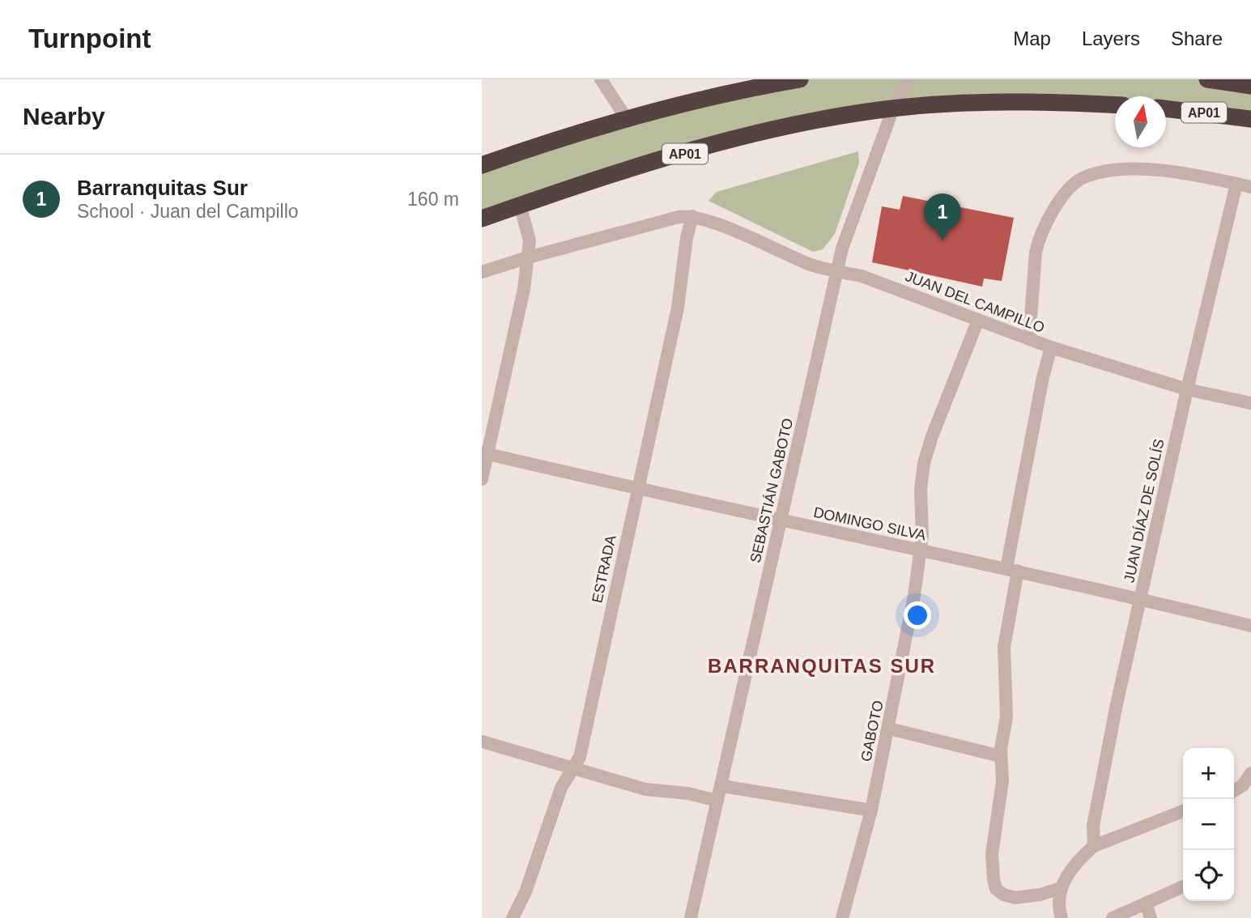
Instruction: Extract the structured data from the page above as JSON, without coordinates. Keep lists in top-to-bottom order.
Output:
{
  "streets": {
    "highway": ["AP01"],
    "street": [
      "JUAN DEL CAMPILLO",
      "SEBASTIÁN GABOTO",
      "JUAN DÍAZ DE SOLÍS",
      "DOMINGO SILVA",
      "ESTRADA",
      "GABOTO"
    ]
  },
  "crossings": [
    ["AP01", "SEBASTIÁN GABOTO"],
    ["JUAN DEL CAMPILLO", "SEBASTIÁN GABOTO"],
    ["JUAN DEL CAMPILLO", "JUAN DÍAZ DE SOLÍS"],
    ["JUAN DEL CAMPILLO", "ESTRADA"],
    ["JUAN DEL CAMPILLO", "GABOTO"],
    ["SEBASTIÁN GABOTO", "DOMINGO SILVA"],
    ["JUAN DÍAZ DE SOLÍS", "DOMINGO SILVA"],
    ["DOMINGO SILVA", "ESTRADA"],
    ["DOMINGO SILVA", "GABOTO"]
  ],
  "districts": ["BARRANQUITAS SUR"],
  "north": "top",
  "page": {
    "header": "Turnpoint",
    "nav": ["Map", "Layers", "Share"],
    "heading": "Nearby",
    "list": [
      {
        "mark": "1",
        "name": "Barranquitas Sur",
        "note": "School · Juan del Campillo",
        "value": "160 m"
      }
    ],
    "pins": "1",
    "map_buttons": ["+", "−"]
  }
}
